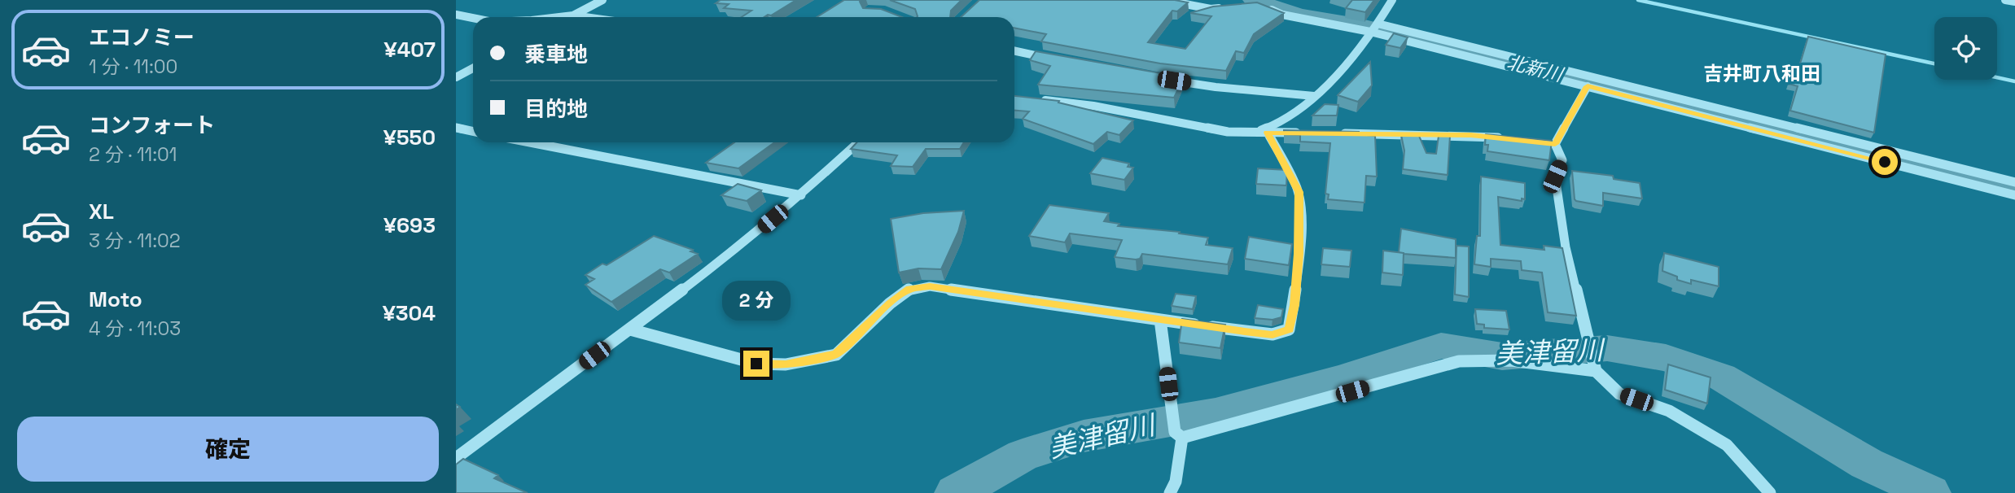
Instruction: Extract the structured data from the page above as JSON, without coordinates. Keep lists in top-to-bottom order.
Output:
{
  "districts": ["吉井町八和田"],
  "water": ["北新川", "美津留川"],
  "page": {
    "list": [
      {
        "name": "エコノミー",
        "note": "1 分 · 11:00",
        "value": "¥407"
      },
      {
        "name": "コンフォート",
        "note": "2 分 · 11:01",
        "value": "¥550"
      },
      {
        "name": "XL",
        "note": "3 分 · 11:02",
        "value": "¥693"
      },
      {
        "name": "Moto",
        "note": "4 分 · 11:03",
        "value": "¥304"
      }
    ],
    "banner": ["乗車地", "目的地"],
    "bubble": "2 分",
    "buttons": "確定"
  }
}
